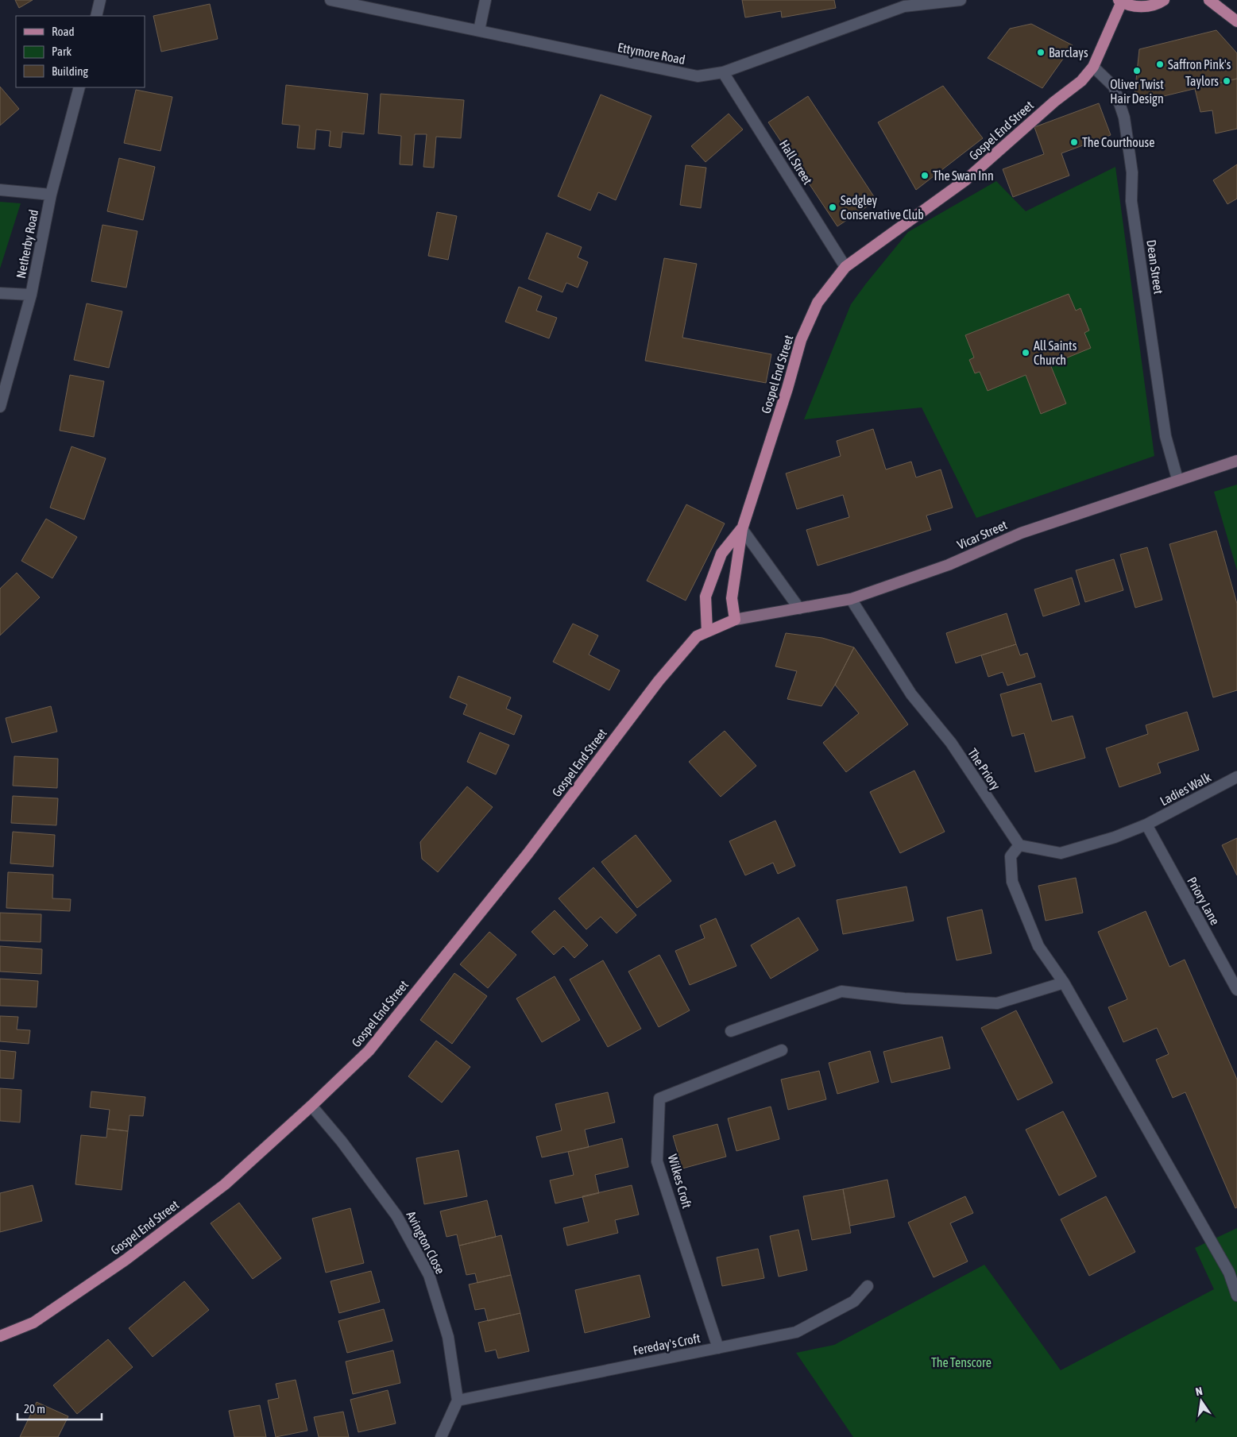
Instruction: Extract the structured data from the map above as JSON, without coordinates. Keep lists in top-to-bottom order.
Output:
{
  "streets": {
    "main road": ["Gospel End Street", "Vicar Street"],
    "street": [
      "Ettymore Road",
      "Hall Street",
      "Netherby Road",
      "Dean Street",
      "The Priory",
      "Ladies Walk",
      "Priory Lane",
      "Wilkes Croft",
      "Avington Close",
      "Fereday's Croft"
    ]
  },
  "crossings": [
    ["Ettymore Road", "Hall Street"],
    ["Gospel End Street", "Hall Street"],
    ["Gospel End Street", "Dean Street"],
    ["Gospel End Street", "Vicar Street"],
    ["Gospel End Street", "Avington Close"],
    ["Dean Street", "Vicar Street"],
    ["Vicar Street", "The Priory"],
    ["Ladies Walk", "Priory Lane"],
    ["Wilkes Croft", "Fereday's Croft"],
    ["Avington Close", "Fereday's Croft"]
  ],
  "parks": ["The Tenscore"],
  "places": [
    "Barclays",
    "Saffron Pink's",
    "Oliver Twist Hair Design",
    "Taylors",
    "The Courthouse",
    "The Swan Inn",
    "Sedgley Conservative Club",
    "All Saints Church"
  ],
  "legend": ["Road", "Park", "Building"],
  "scale_bar": "20 m",
  "north": "top"
}
